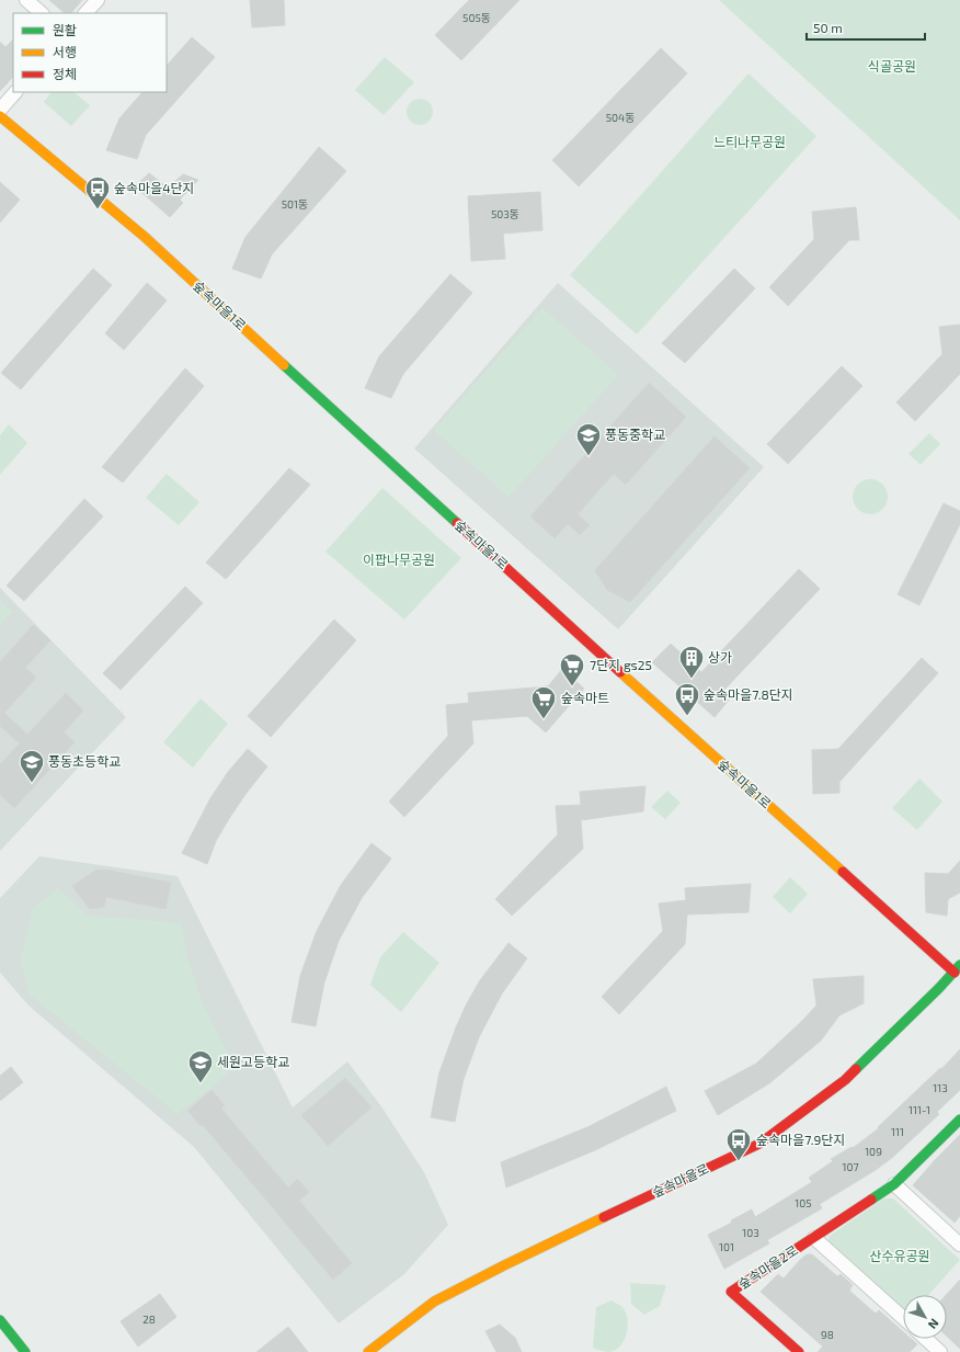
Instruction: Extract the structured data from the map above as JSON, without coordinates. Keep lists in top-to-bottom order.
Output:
{
  "streets": {
    "street": ["숲속마을1로", "숲속마을로", "숲속마을2로"]
  },
  "crossings": [
    ["숲속마을1로", "숲속마을로"]
  ],
  "parks": [
    "식골공원",
    "느티나무공원",
    "이팝나무공원",
    "산수유공원"
  ],
  "places": {
    "bus stop": ["숲속마을4단지", "숲속마을7.8단지", "숲속마을7.9단지"],
    "school or university": ["풍동중학교", "풍동초등학교", "세원고등학교"],
    "building": ["상가"],
    "supermarket": ["7단지 gs25", "숲속마트"]
  },
  "house_numbers": [
    "505동",
    "504동",
    "501동",
    "503동",
    "113",
    "111-1",
    "111",
    "109",
    "107",
    "105",
    "103",
    "101",
    "28",
    "98"
  ],
  "legend": ["원활", "서행", "정체"],
  "scale_bar": "50 m",
  "north": "bottom right"
}
